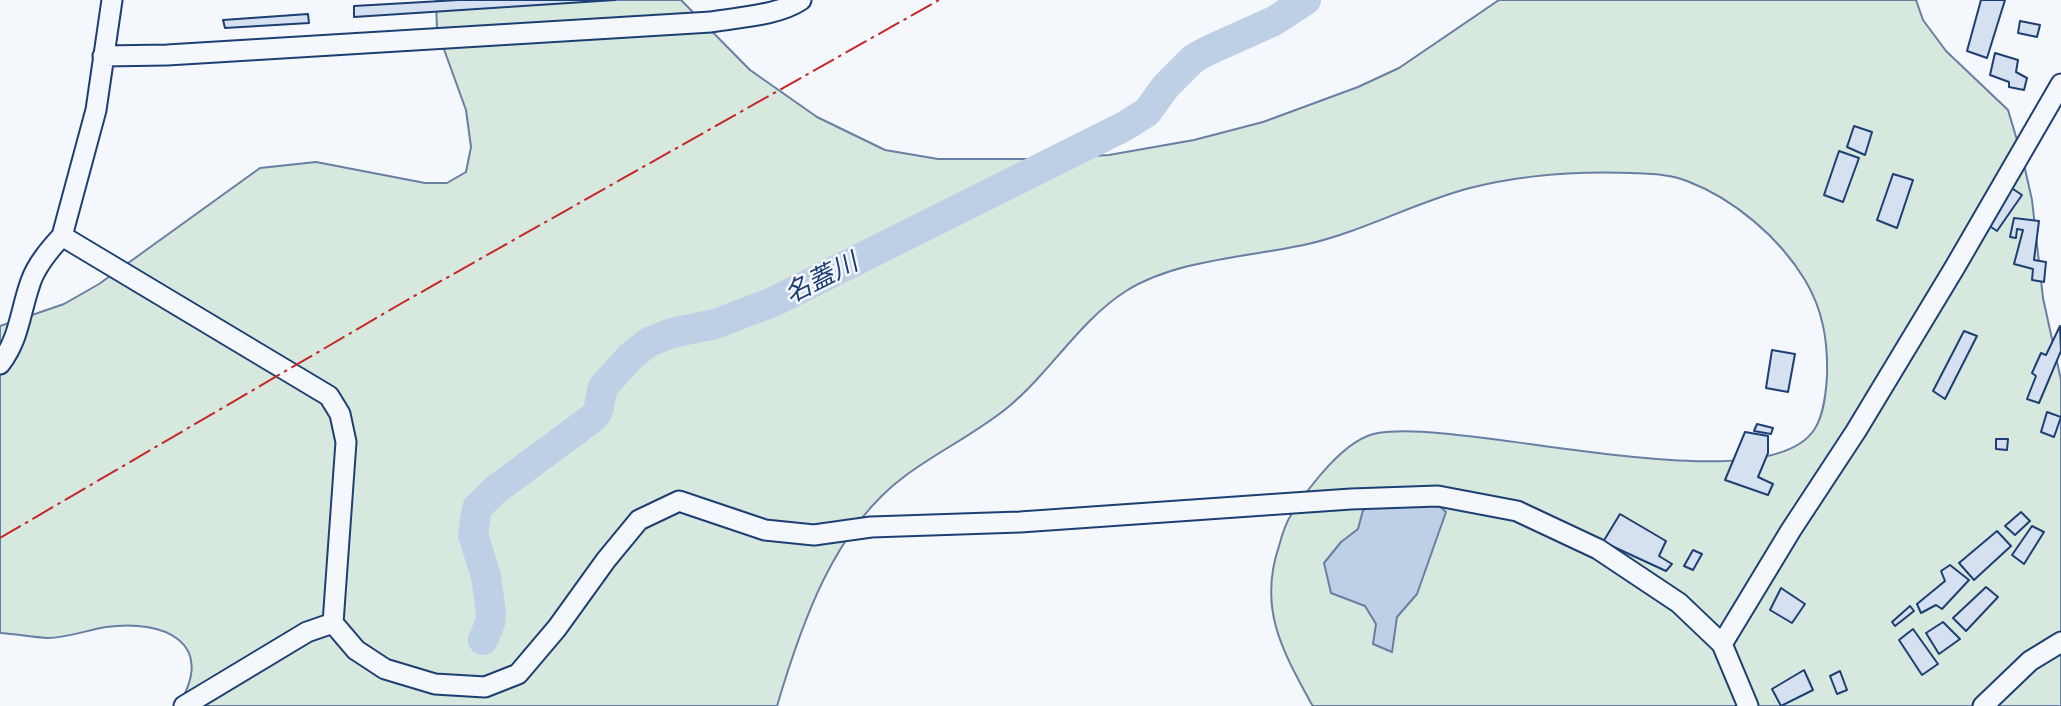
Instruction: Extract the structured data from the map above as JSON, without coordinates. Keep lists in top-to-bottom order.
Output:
{
  "water": ["名蓋川"]
}
